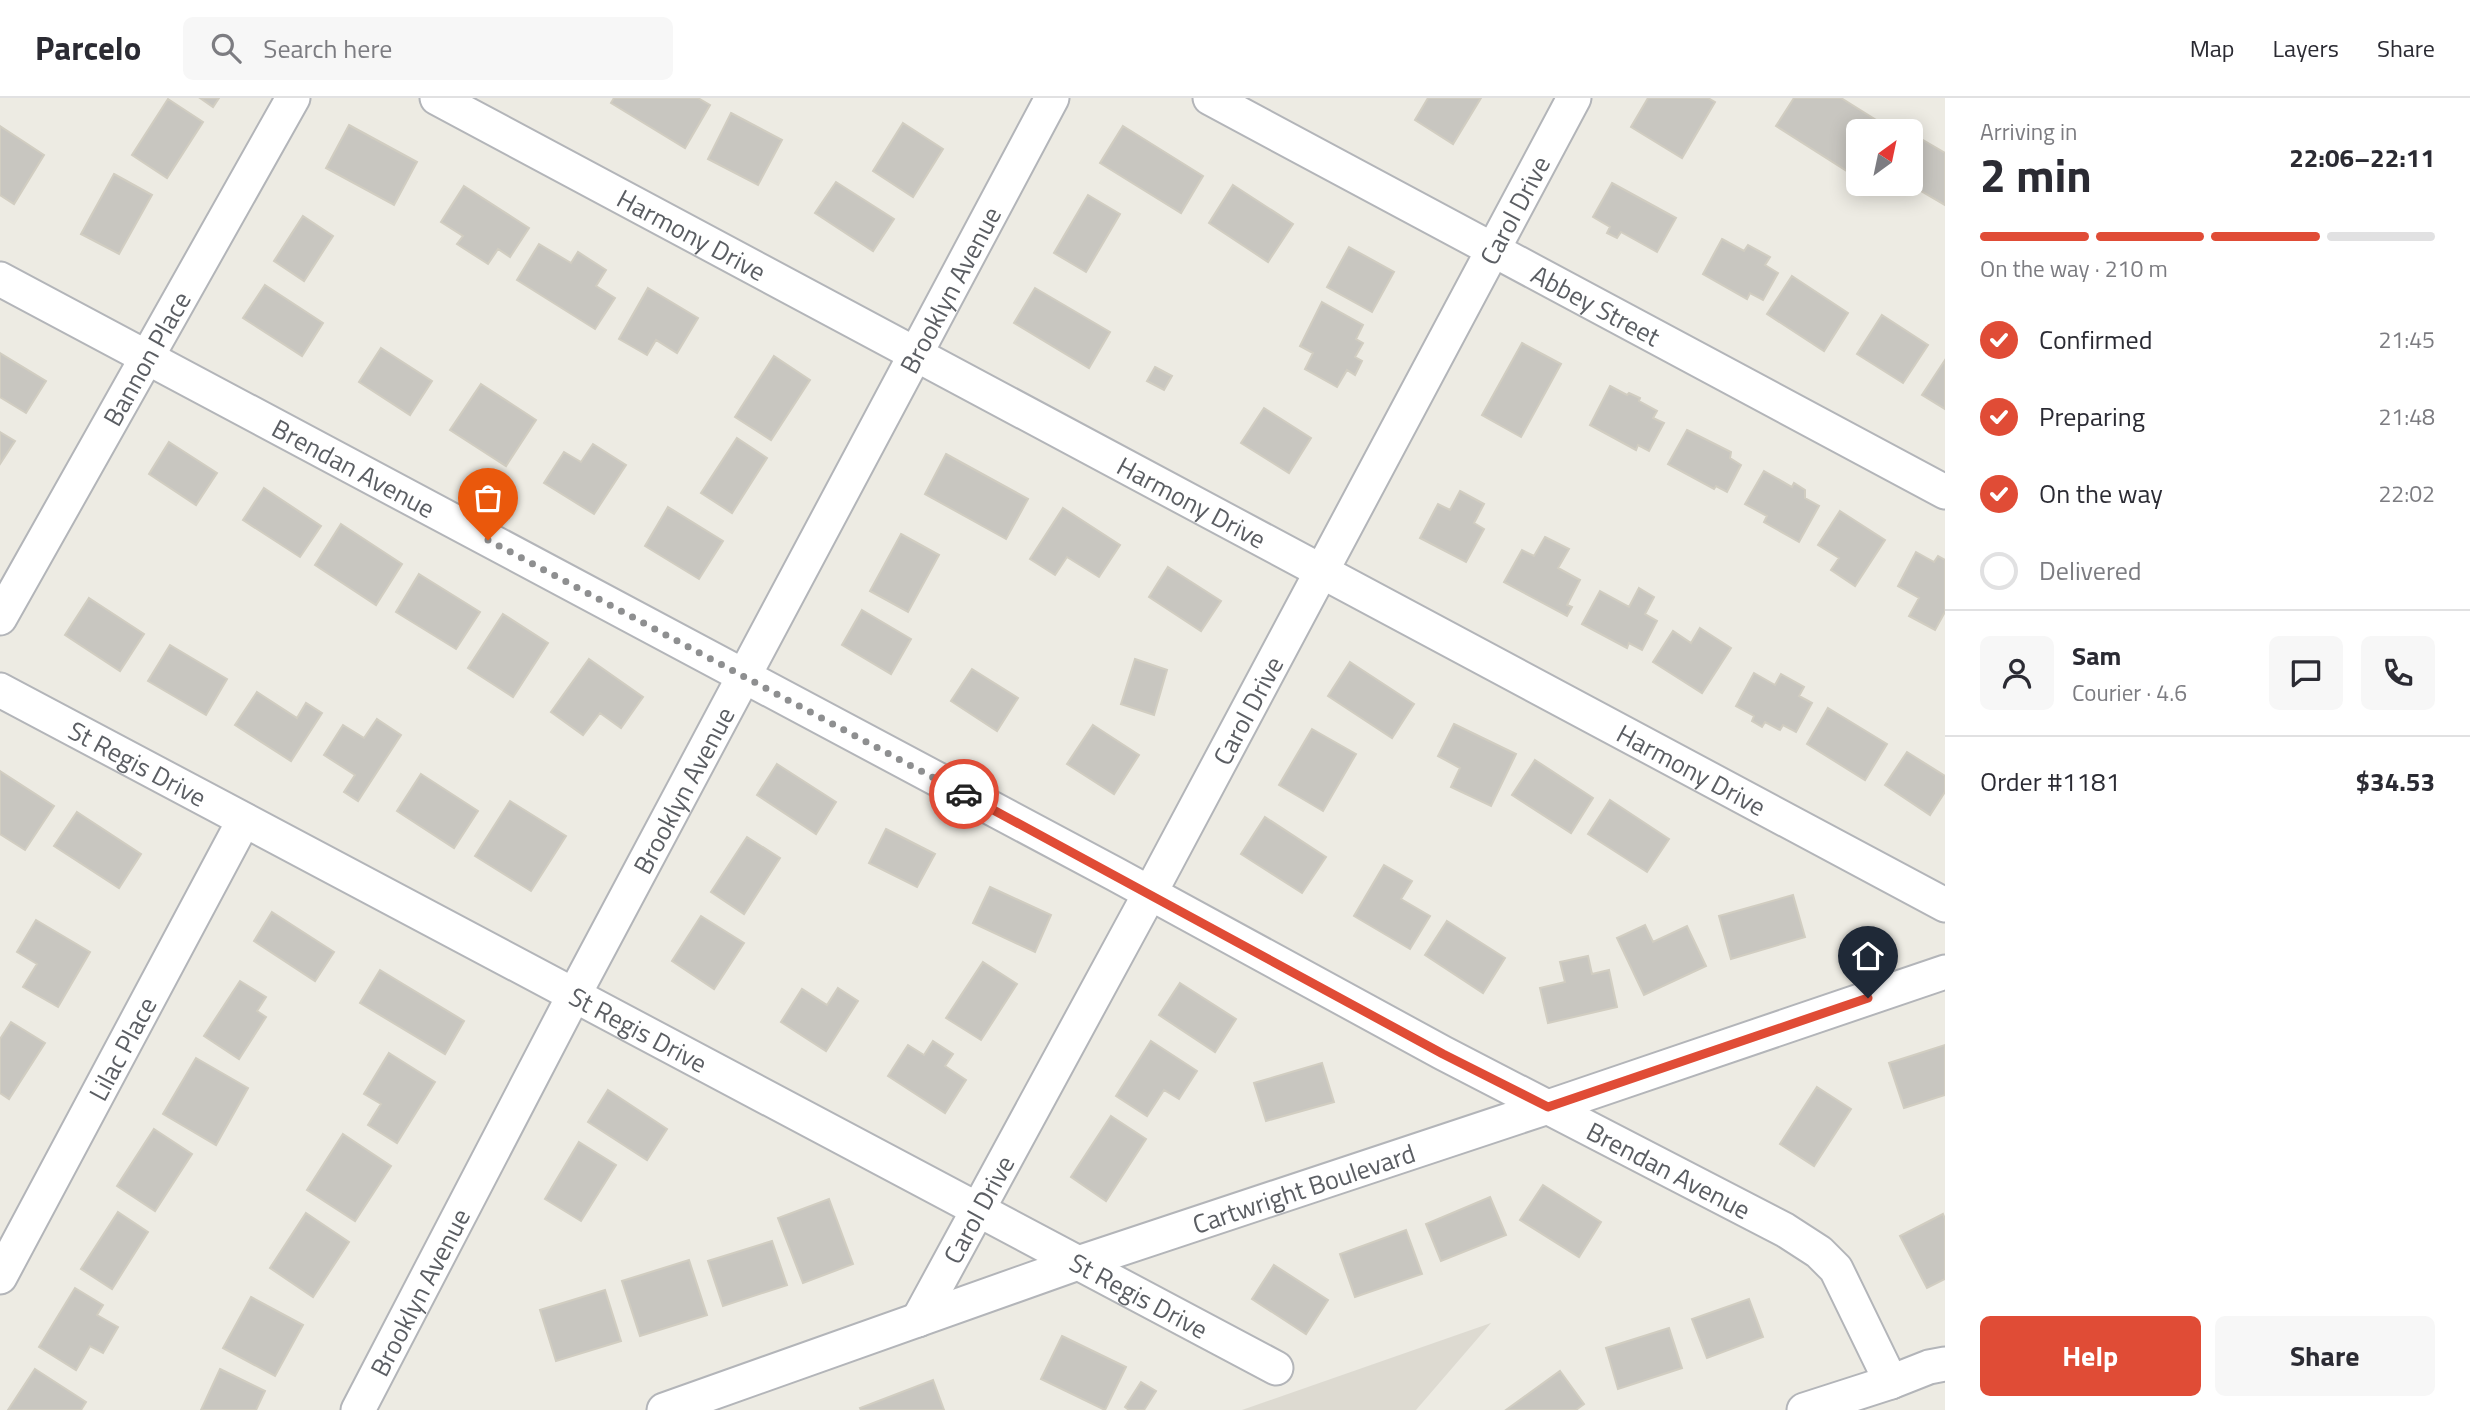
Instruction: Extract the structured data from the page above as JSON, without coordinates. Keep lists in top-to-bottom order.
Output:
{
  "streets": {
    "street": [
      "Carol Drive",
      "Harmony Drive",
      "Brooklyn Avenue",
      "Abbey Street",
      "Bannon Place",
      "Brendan Avenue",
      "St Regis Drive",
      "Lilac Place",
      "Cartwright Boulevard"
    ]
  },
  "crossings": [
    ["Carol Drive", "Harmony Drive"],
    ["Carol Drive", "Abbey Street"],
    ["Carol Drive", "Brendan Avenue"],
    ["Carol Drive", "St Regis Drive"],
    ["Carol Drive", "Cartwright Boulevard"],
    ["Harmony Drive", "Brooklyn Avenue"],
    ["Brooklyn Avenue", "Brendan Avenue"],
    ["Brooklyn Avenue", "St Regis Drive"],
    ["Bannon Place", "Brendan Avenue"],
    ["Brendan Avenue", "Cartwright Boulevard"],
    ["St Regis Drive", "Lilac Place"],
    ["St Regis Drive", "Cartwright Boulevard"]
  ],
  "north": "top right",
  "page": {
    "header": "Parcelo",
    "search": "Search here",
    "nav": ["Map", "Layers", "Share"],
    "heading": ["2 min", "Arriving in", "22:06–22:11"],
    "panel": [
      "Sam",
      "Courier · 4.6",
      "Order #1181",
      "$34.53"
    ],
    "bar": "On the way · 210 m",
    "list": [
      ["Confirmed", "21:45"],
      ["Preparing", "21:48"],
      ["On the way", "22:02"],
      "Delivered"
    ],
    "buttons": ["Help", "Share"]
  }
}
